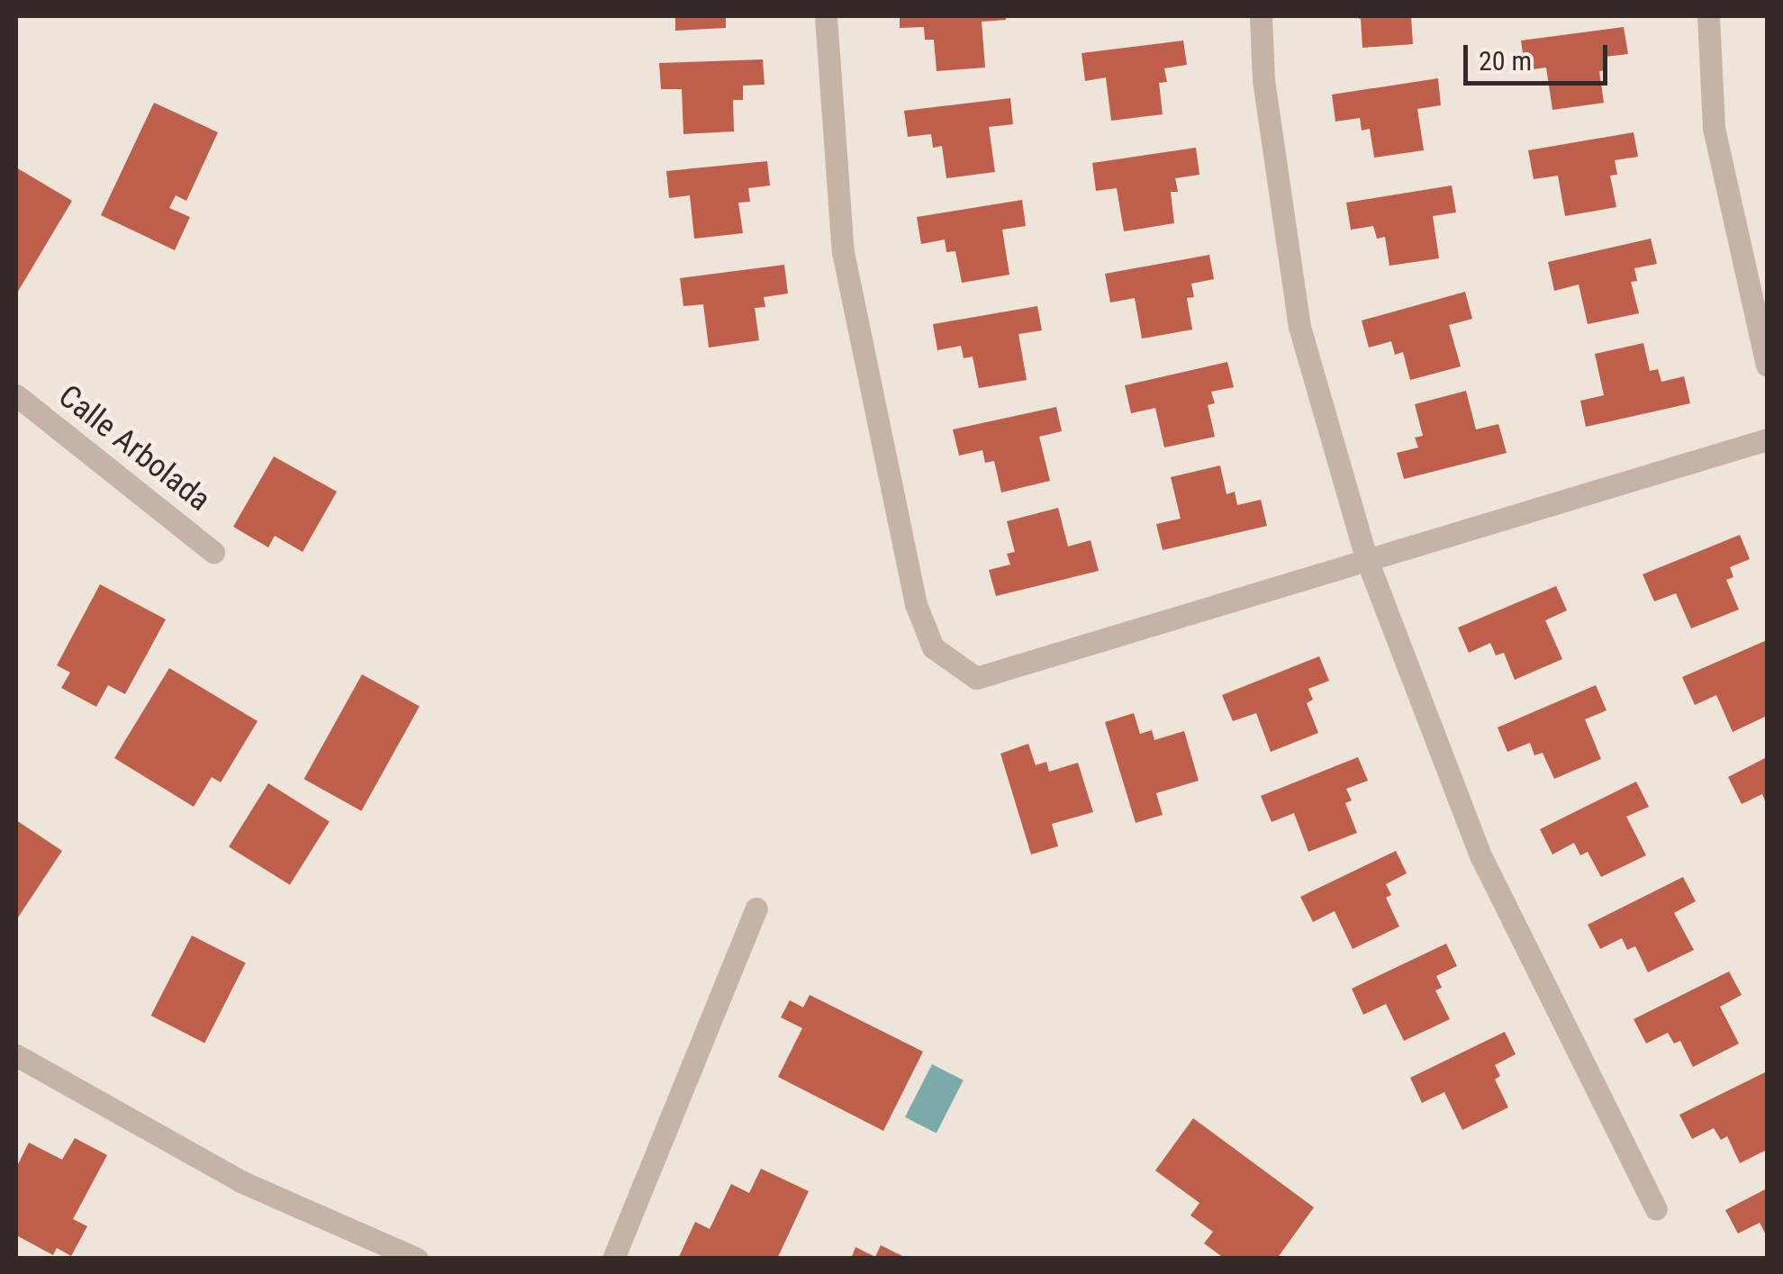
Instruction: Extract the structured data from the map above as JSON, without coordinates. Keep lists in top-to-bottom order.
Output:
{
  "streets": {
    "street": ["Calle Arbolada"]
  },
  "scale_bar": "20 m"
}
